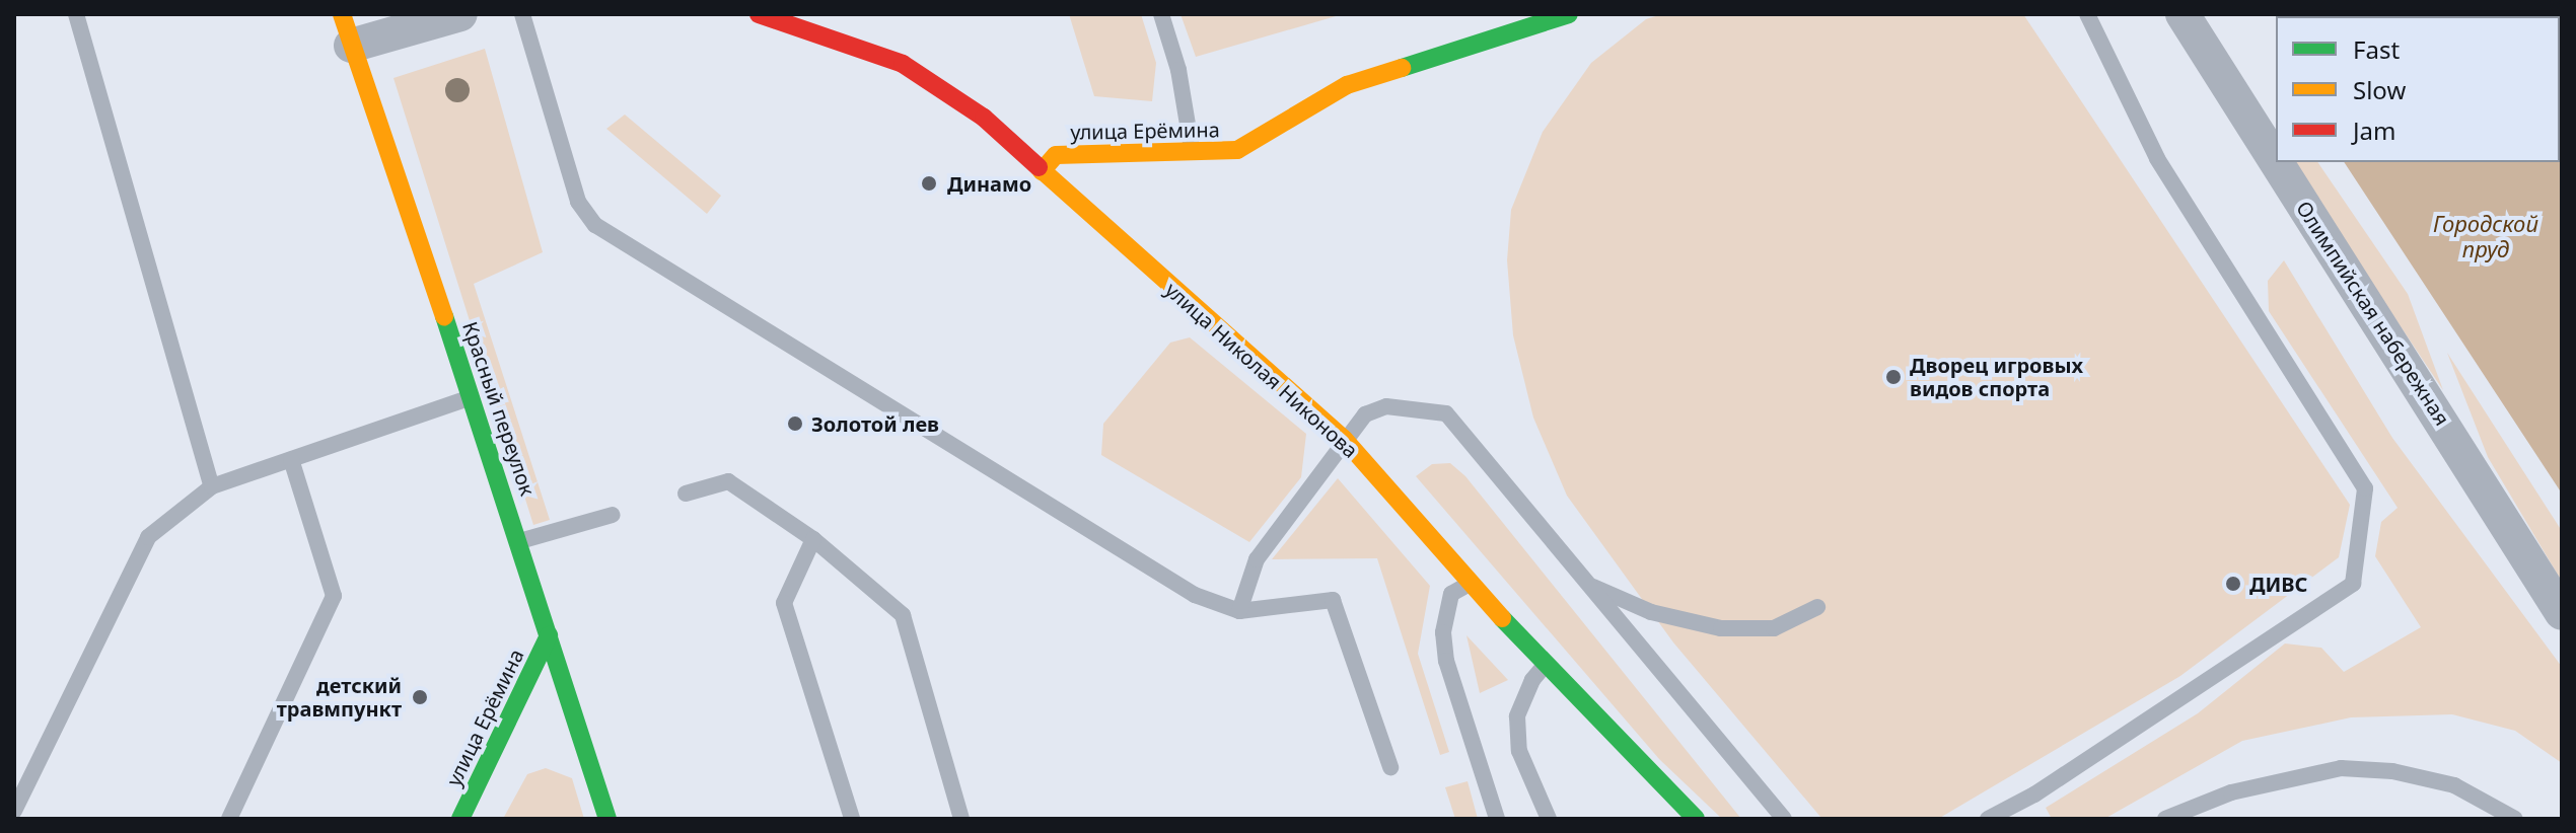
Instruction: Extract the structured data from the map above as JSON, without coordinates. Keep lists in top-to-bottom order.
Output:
{
  "streets": {
    "street": [
      "улица Ерёмина",
      "Олимпийская набережная",
      "улица Николая Никонова",
      "Красный переулок"
    ]
  },
  "crossings": [
    ["улица Ерёмина", "улица Николая Никонова"],
    ["улица Ерёмина", "Красный переулок"]
  ],
  "water": ["Городской пруд"],
  "places": [
    "Динамо",
    "Дворец игровых видов спорта",
    "Золотой лев",
    "ДИВС",
    "детский травмпункт"
  ],
  "legend": ["Fast", "Slow", "Jam"]
}
